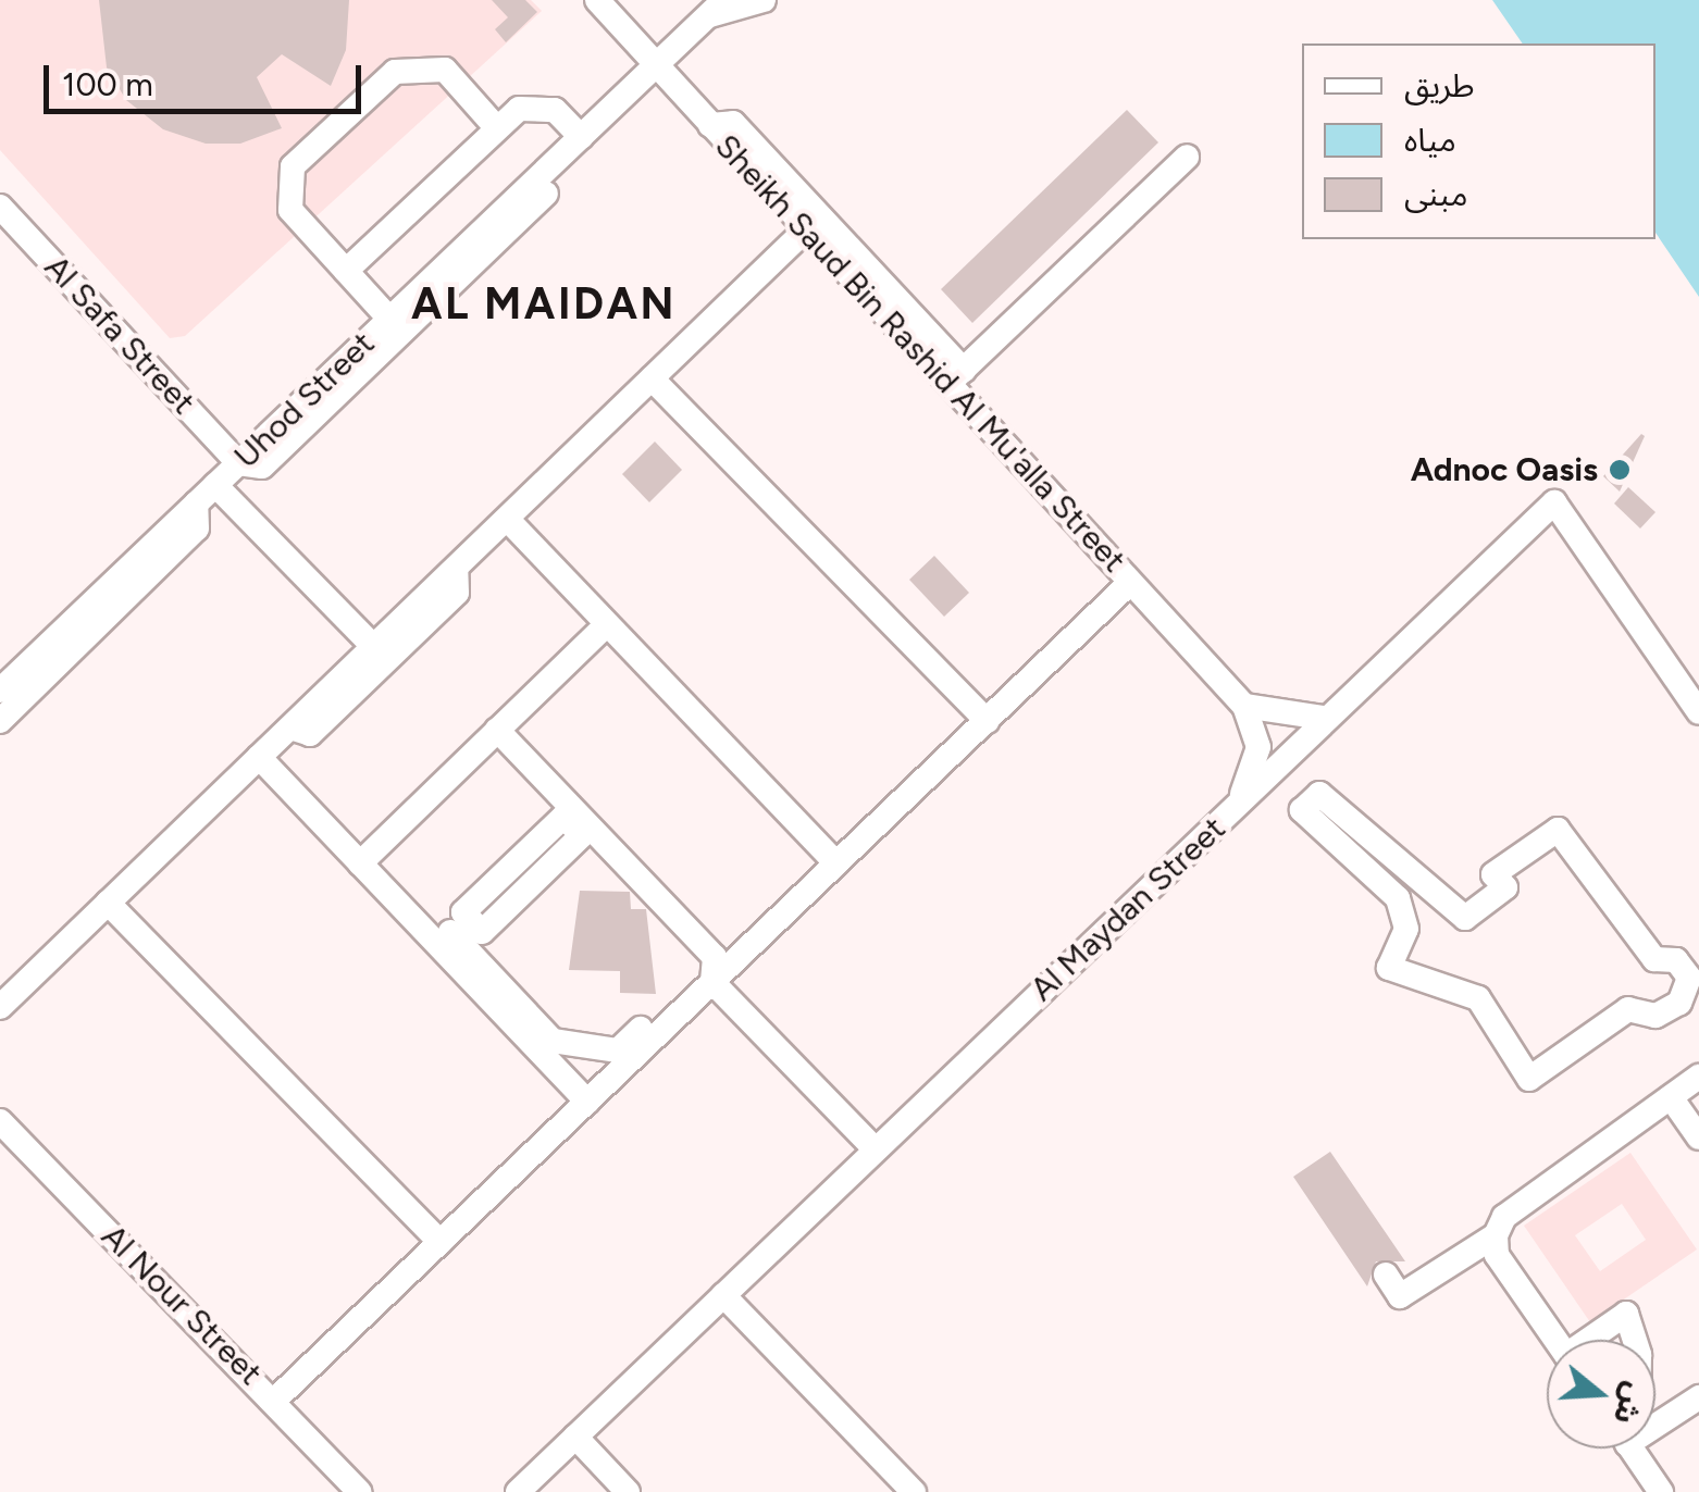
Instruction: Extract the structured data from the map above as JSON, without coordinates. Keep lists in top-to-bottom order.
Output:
{
  "streets": {
    "street": [
      "Al Safa Street",
      "Sheikh Saud Bin Rashid Al Mu'alla Street",
      "Uhod Street",
      "Al Maydan Street",
      "Al Nour Street"
    ]
  },
  "crossings": [
    ["Al Safa Street", "Uhod Street"],
    ["Sheikh Saud Bin Rashid Al Mu'alla Street", "Uhod Street"]
  ],
  "districts": ["AL MAIDAN"],
  "places": ["Adnoc Oasis"],
  "legend": ["طريق", "مياه", "مبنى"],
  "scale_bar": "100 m",
  "north": "right"
}
